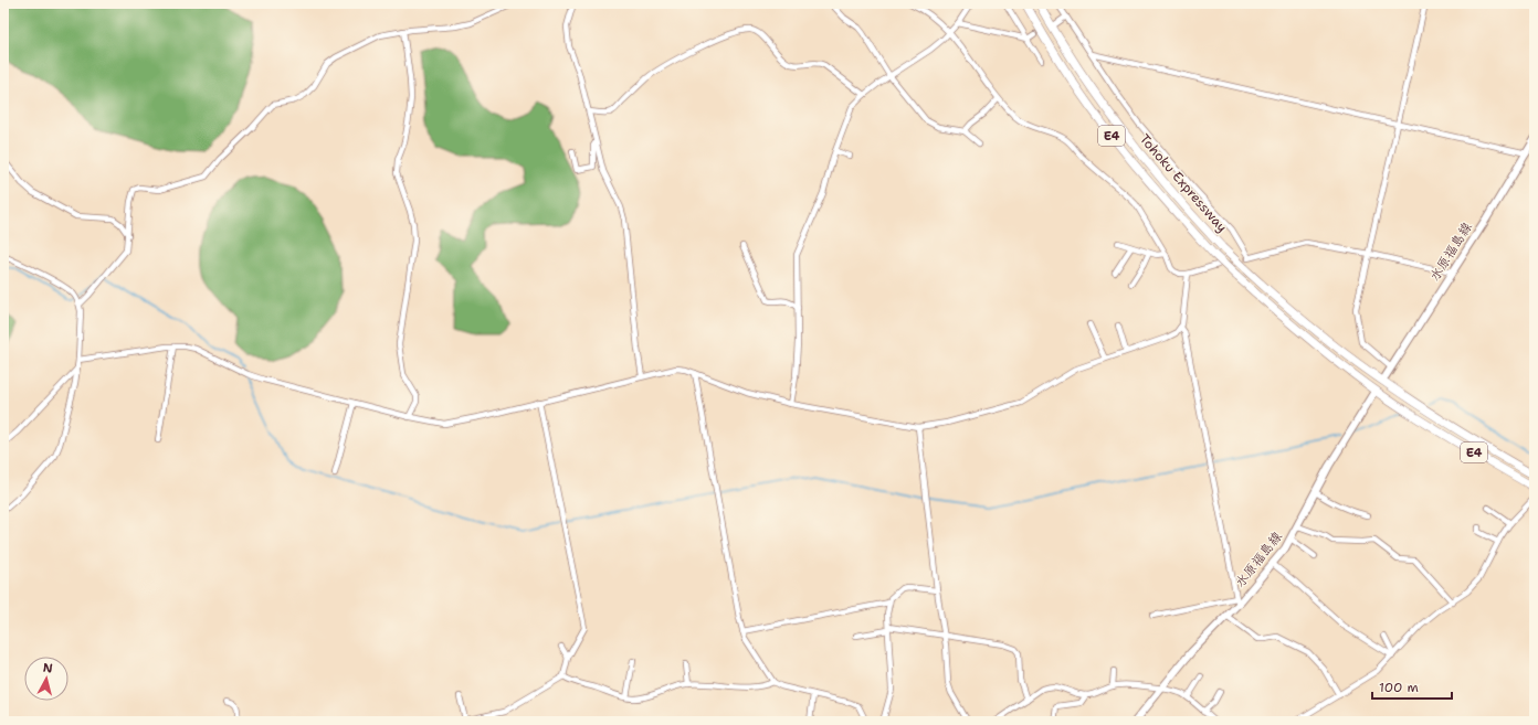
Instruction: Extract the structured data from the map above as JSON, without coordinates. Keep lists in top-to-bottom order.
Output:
{
  "streets": {
    "highway": ["E4", "Tohoku Expressway"],
    "main road": ["水原福島線"]
  },
  "scale_bar": "100 m",
  "north": "top"
}
